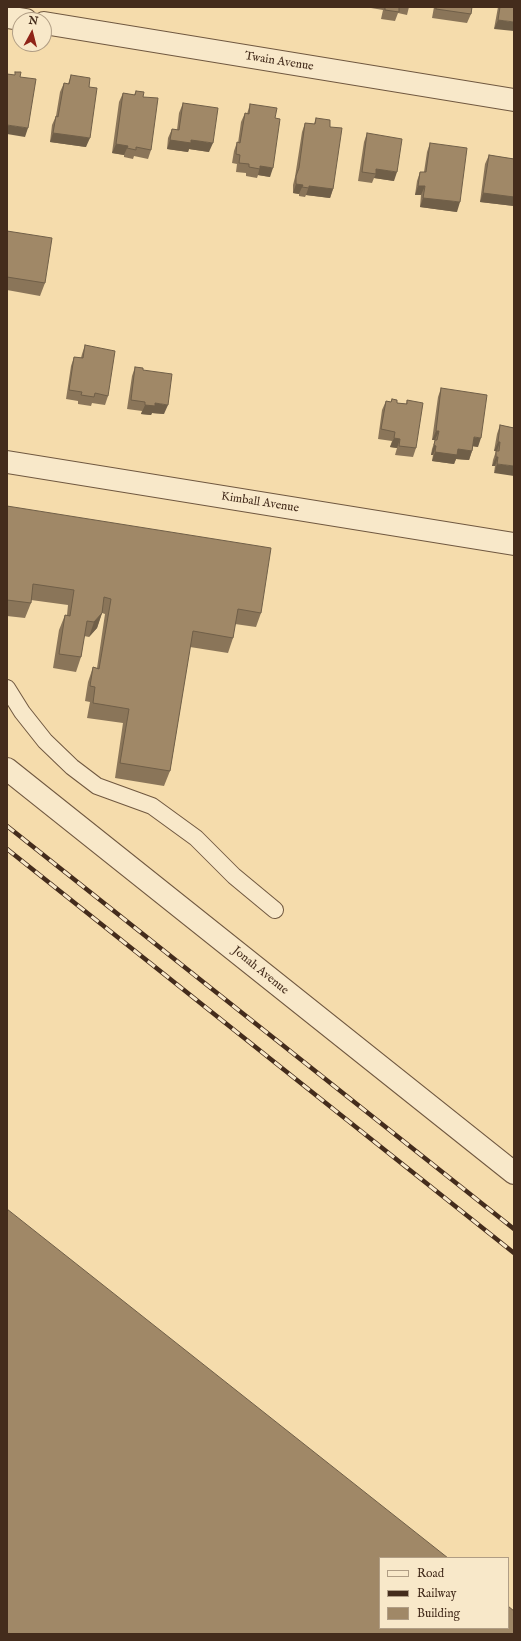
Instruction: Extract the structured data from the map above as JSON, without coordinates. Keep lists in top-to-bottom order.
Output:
{
  "streets": {
    "street": ["Twain Avenue", "Kimball Avenue", "Jonah Avenue"]
  },
  "legend": ["Road", "Railway", "Building"],
  "north": "top"
}
